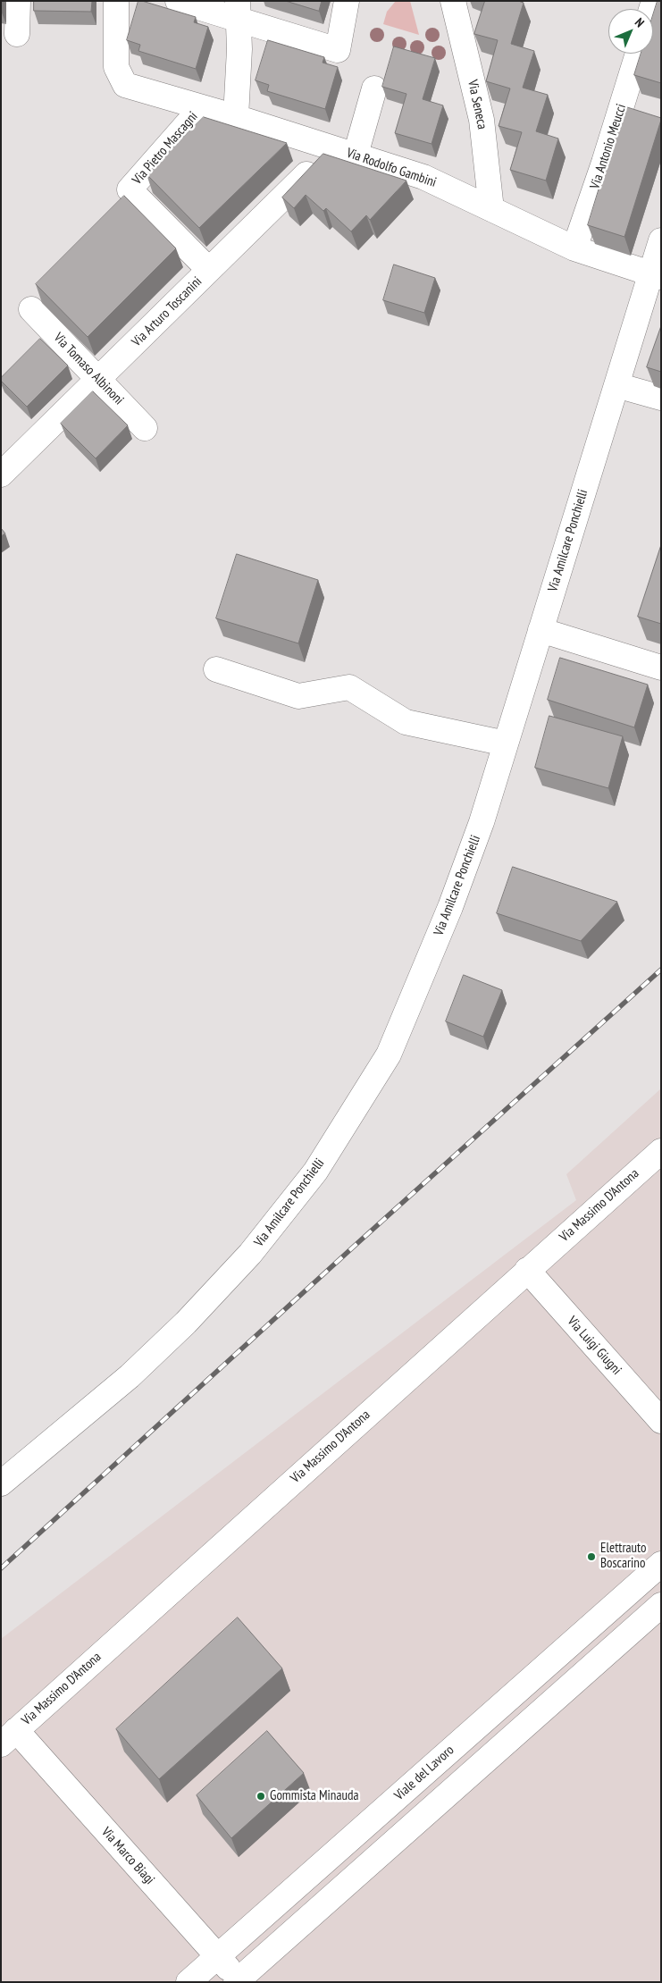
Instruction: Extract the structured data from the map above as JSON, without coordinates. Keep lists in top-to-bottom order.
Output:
{
  "streets": {
    "street": [
      "Via Seneca",
      "Via Antonio Meucci",
      "Via Pietro Mascagni",
      "Via Rodolfo Gambini",
      "Via Arturo Toscanini",
      "Via Tomaso Albinoni",
      "Via Amilcare Ponchielli",
      "Via Massimo D'Antona",
      "Via Luigi Giugni",
      "Viale del Lavoro",
      "Via Marco Biagi"
    ]
  },
  "crossings": [
    ["Via Seneca", "Via Rodolfo Gambini"],
    ["Via Antonio Meucci", "Via Rodolfo Gambini"],
    ["Via Pietro Mascagni", "Via Rodolfo Gambini"],
    ["Via Pietro Mascagni", "Via Arturo Toscanini"],
    ["Via Rodolfo Gambini", "Via Arturo Toscanini"],
    ["Via Rodolfo Gambini", "Via Amilcare Ponchielli"],
    ["Via Arturo Toscanini", "Via Tomaso Albinoni"],
    ["Via Massimo D'Antona", "Via Luigi Giugni"],
    ["Via Massimo D'Antona", "Via Marco Biagi"],
    ["Viale del Lavoro", "Via Marco Biagi"]
  ],
  "places": ["Elettrauto Boscarino", "Gommista Minauda"],
  "north": "top right"
}
